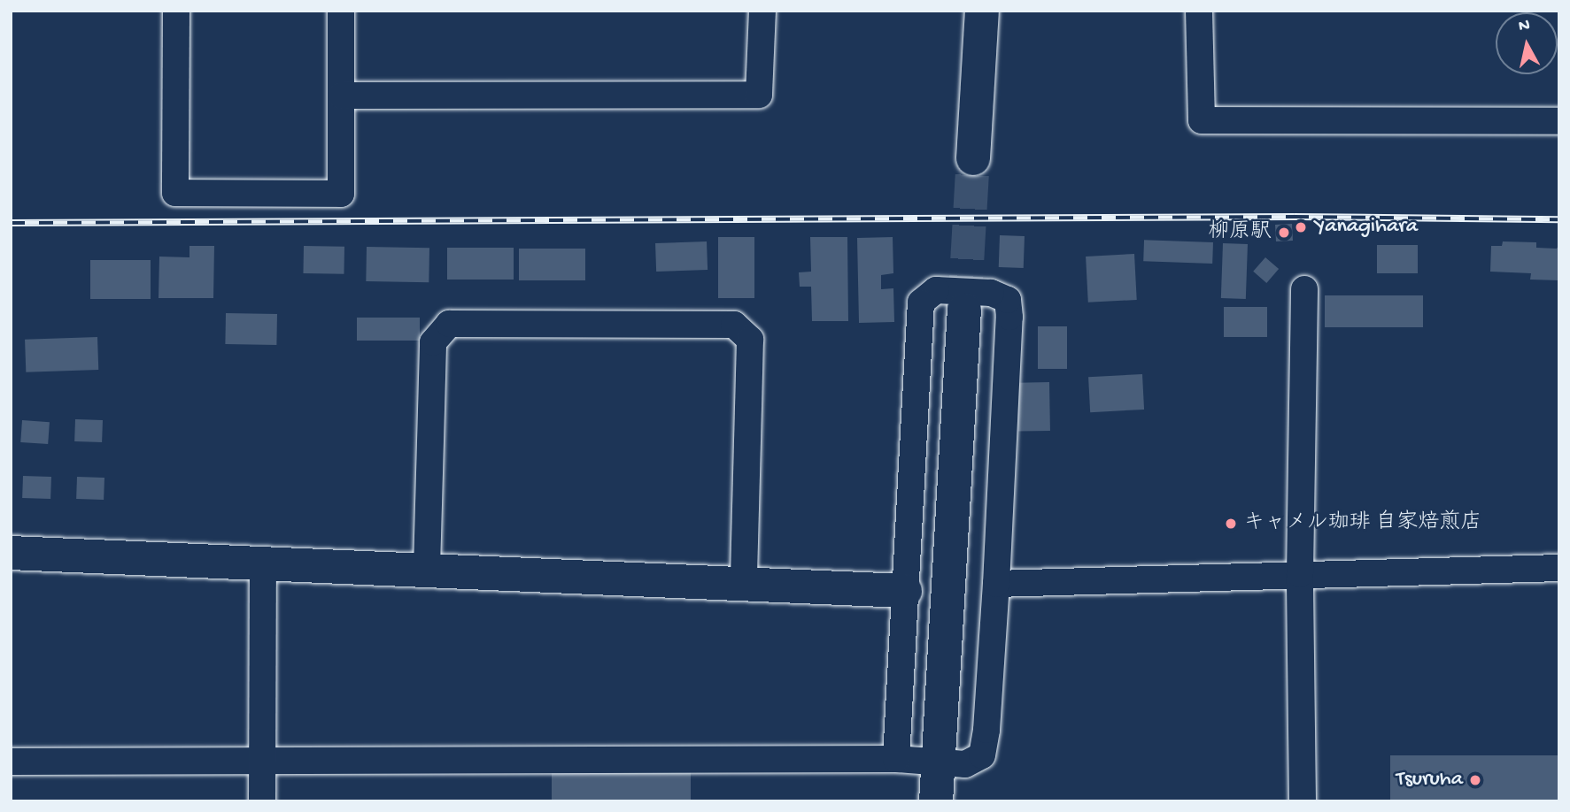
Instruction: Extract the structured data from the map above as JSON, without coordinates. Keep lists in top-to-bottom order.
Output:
{
  "places": [
    "Yanagihara",
    "柳原駅",
    "キャメル珈琲 自家焙煎店",
    "Tsuruha"
  ],
  "north": "top"
}
